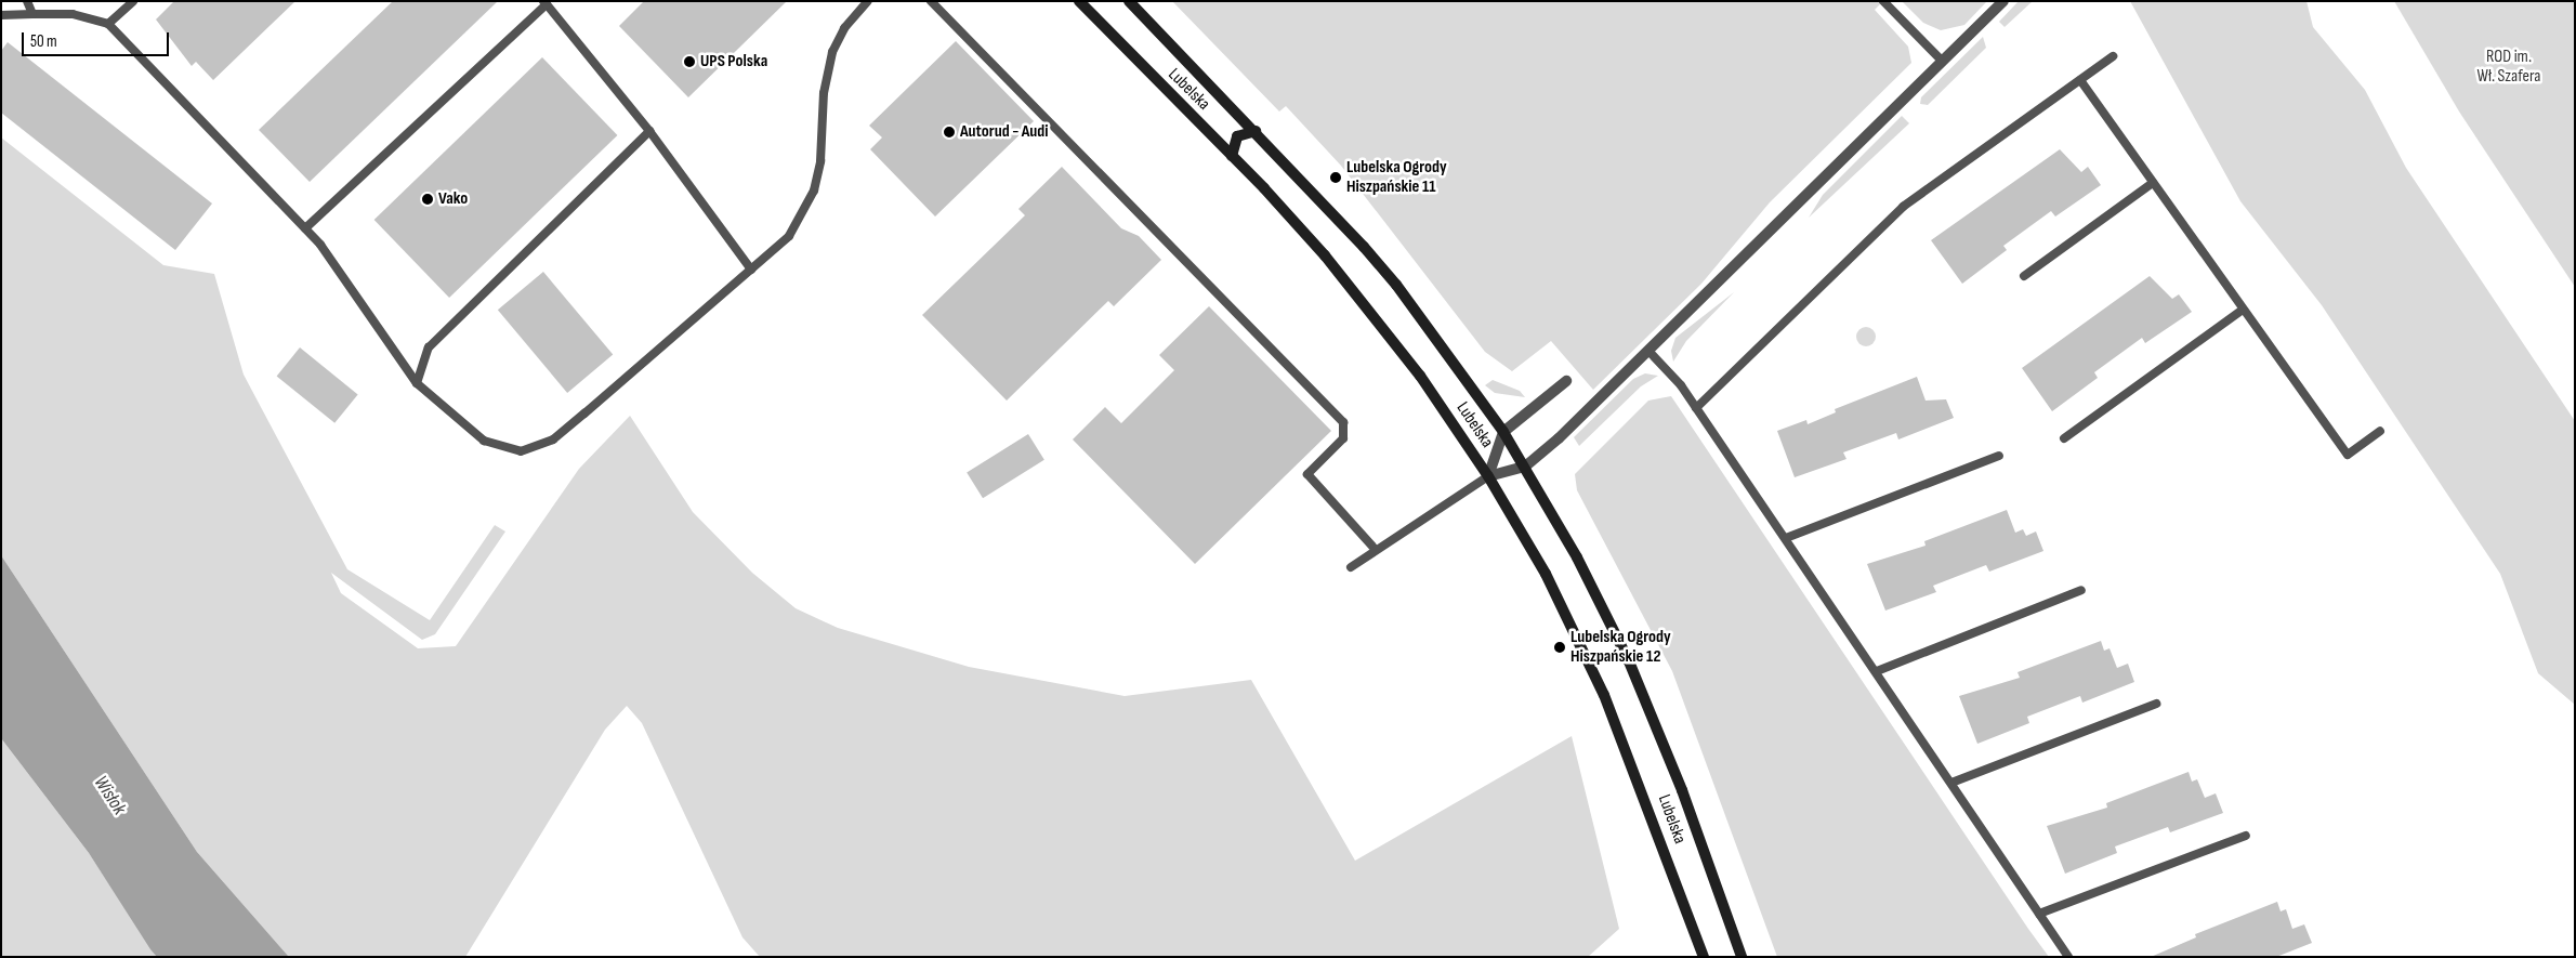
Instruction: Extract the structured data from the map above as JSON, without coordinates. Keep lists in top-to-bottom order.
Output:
{
  "streets": {
    "main road": ["Lubelska"]
  },
  "water": ["Wisłok"],
  "parks": ["ROD im. Wł. Szafera"],
  "places": [
    "UPS Polska",
    "Autorud - Audi",
    "Lubelska Ogrody Hiszpańskie 11",
    "Vako",
    "Lubelska Ogrody Hiszpańskie 12"
  ],
  "scale_bar": "50 m"
}
